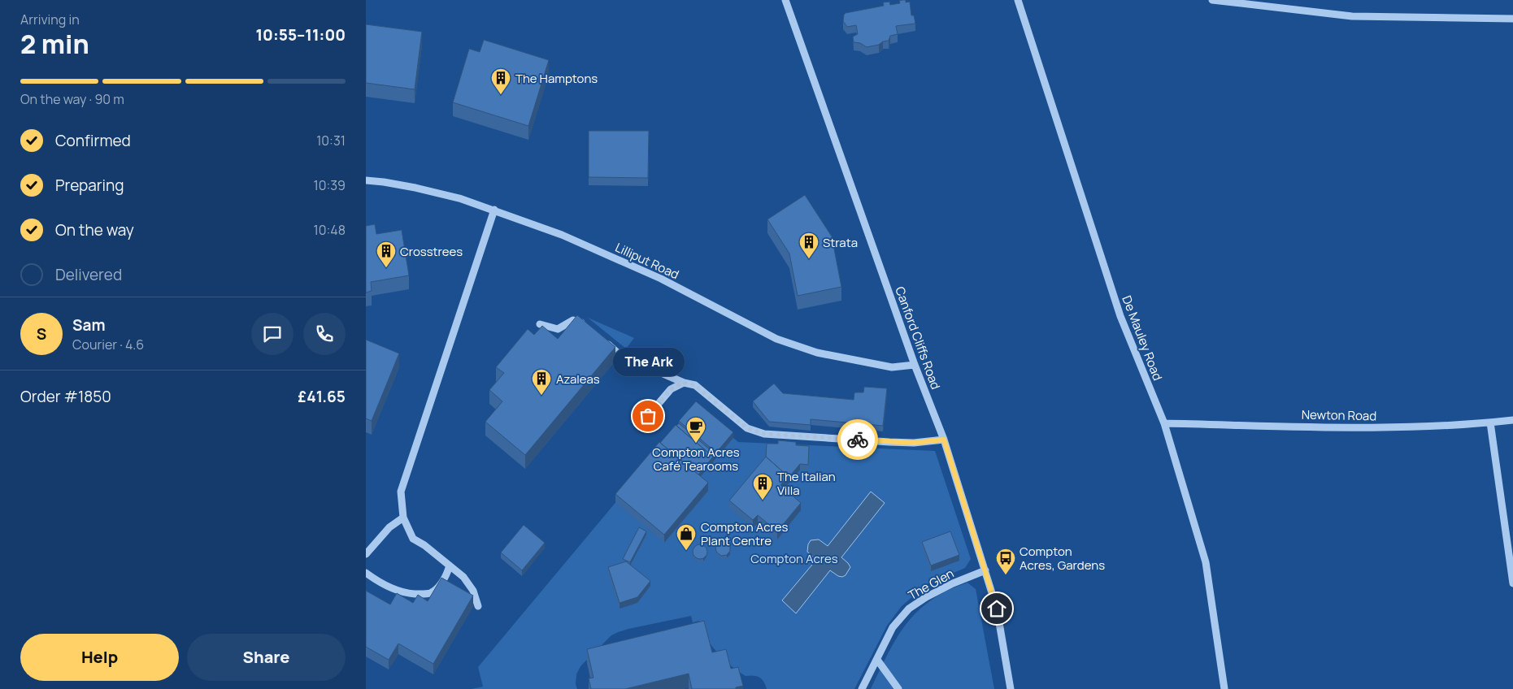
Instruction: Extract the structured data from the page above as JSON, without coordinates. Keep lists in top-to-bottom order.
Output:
{
  "streets": {
    "street": [
      "Lilliput Road",
      "Canford Cliffs Road",
      "De Mauley Road",
      "Newton Road",
      "The Glen"
    ]
  },
  "crossings": [
    ["Lilliput Road", "Canford Cliffs Road"],
    ["Canford Cliffs Road", "The Glen"],
    ["De Mauley Road", "Newton Road"]
  ],
  "parks": ["Compton Acres"],
  "places": {
    "building": [
      "The Hamptons",
      "Strata",
      "Crosstrees",
      "Azaleas",
      "The Italian Villa"
    ],
    "other": ["The Ark"],
    "cafe": ["Compton Acres Café Tearooms"],
    "shop": ["Compton Acres Plant Centre"],
    "bus stop": ["Compton Acres, Gardens"]
  },
  "page": {
    "heading": ["2 min", "Arriving in", "10:55–11:00"],
    "panel": [
      "Sam",
      "Courier · 4.6",
      "Order #1850",
      "£41.65"
    ],
    "bar": "On the way · 90 m",
    "list": [
      ["Confirmed", "10:31"],
      ["Preparing", "10:39"],
      ["On the way", "10:48"],
      "Delivered"
    ],
    "round": "S",
    "bubble": "The Ark",
    "buttons": ["Help", "Share"]
  }
}
